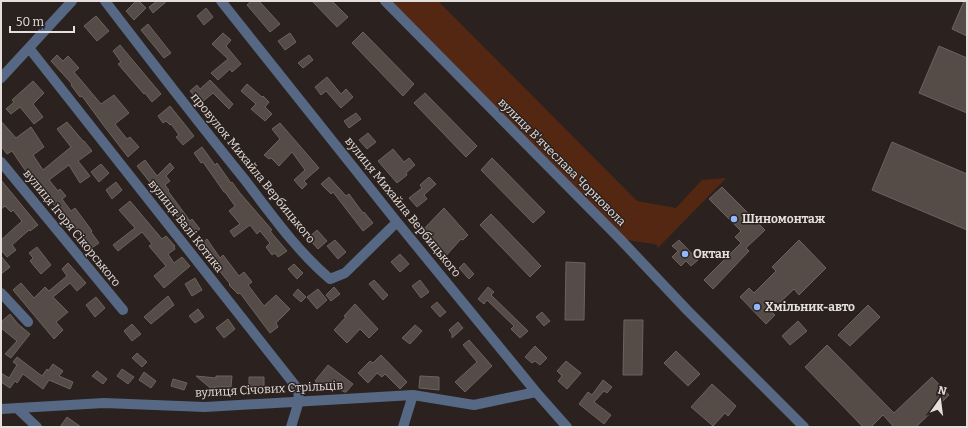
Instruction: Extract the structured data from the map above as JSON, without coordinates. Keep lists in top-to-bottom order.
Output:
{
  "streets": {
    "street": [
      "вулиця В'ячеслава Чорновола",
      "провулок Михайла Вербицького",
      "вулиця Михайла Вербицького",
      "вулиця Валі Котика",
      "вулиця Ігоря Сікорського",
      "вулиця Січових Стрільців"
    ]
  },
  "crossings": [
    ["провулок Михайла Вербицького", "вулиця Михайла Вербицького"],
    ["вулиця Михайла Вербицького", "вулиця Січових Стрільців"],
    ["вулиця Валі Котика", "вулиця Січових Стрільців"]
  ],
  "places": ["Шиномонтаж", "Октан", "Хмільник-авто"],
  "scale_bar": "50 m",
  "north": "top"
}
